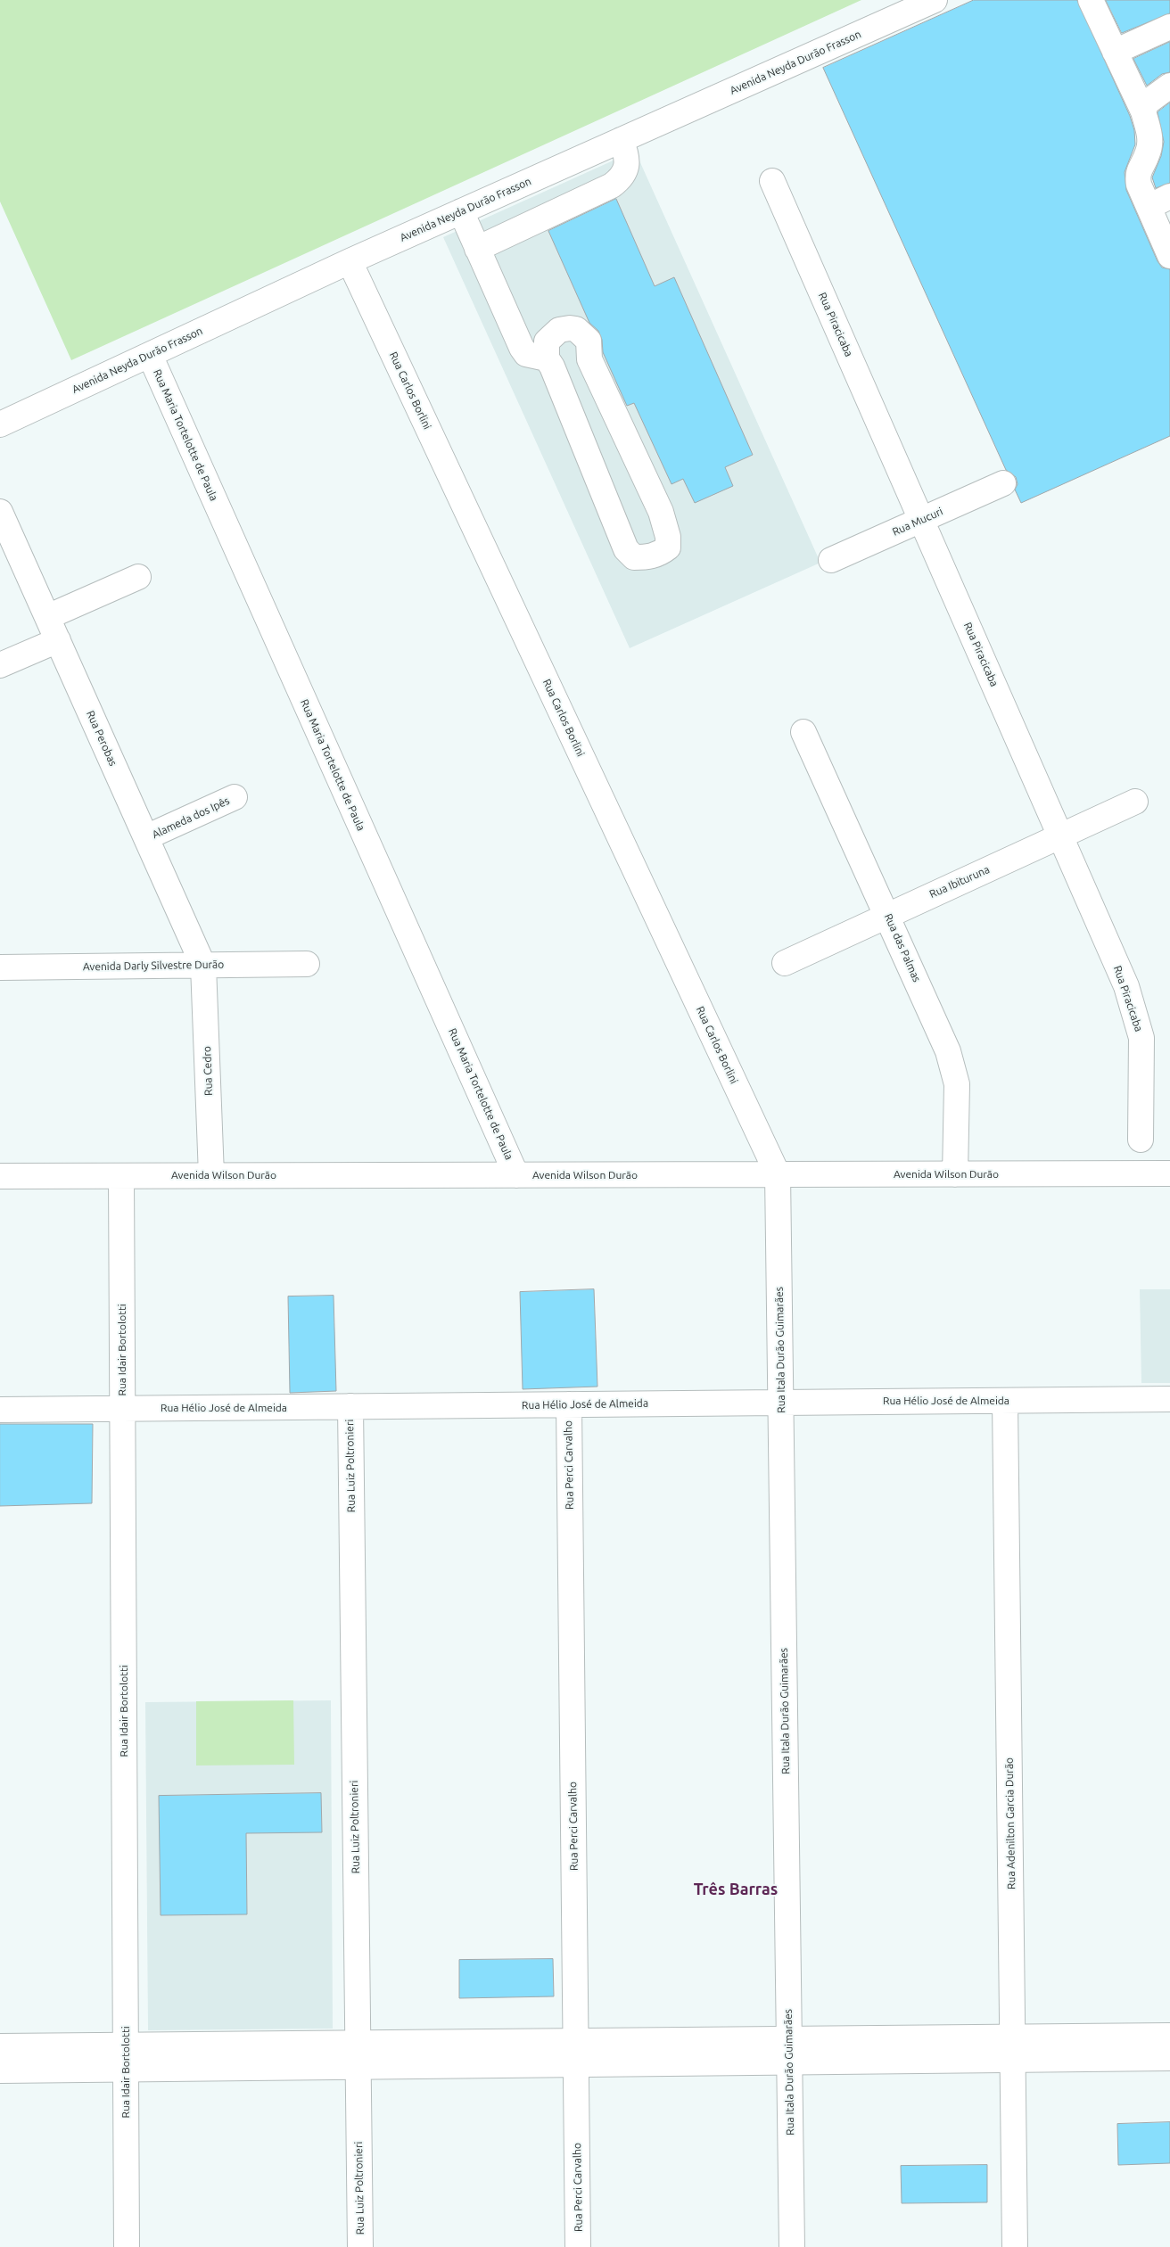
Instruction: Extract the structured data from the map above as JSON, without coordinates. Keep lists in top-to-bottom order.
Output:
{
  "streets": {
    "street": [
      "Avenida Neyda Durão Frasson",
      "Rua Piracicaba",
      "Rua Carlos Borlini",
      "Rua Maria Tortelotte de Paula",
      "Rua Mucuri",
      "Rua Perobas",
      "Alameda dos Ipês",
      "Rua Ibituruna",
      "Rua das Palmas",
      "Avenida Darly Silvestre Durão",
      "Rua Cedro",
      "Avenida Wilson Durão",
      "Rua Idair Bortolotti",
      "Rua Itala Durão Guimarães",
      "Rua Hélio José de Almeida",
      "Rua Perci Carvalho",
      "Rua Luiz Poltronieri",
      "Rua Adenilton Garcia Durão"
    ]
  },
  "crossings": [
    ["Avenida Neyda Durão Frasson", "Rua Carlos Borlini"],
    ["Avenida Neyda Durão Frasson", "Rua Maria Tortelotte de Paula"],
    ["Rua Piracicaba", "Rua Mucuri"],
    ["Rua Piracicaba", "Rua Ibituruna"],
    ["Rua Carlos Borlini", "Avenida Wilson Durão"],
    ["Rua Carlos Borlini", "Rua Itala Durão Guimarães"],
    ["Rua Maria Tortelotte de Paula", "Avenida Wilson Durão"],
    ["Rua Perobas", "Alameda dos Ipês"],
    ["Rua Perobas", "Avenida Darly Silvestre Durão"],
    ["Rua Perobas", "Rua Cedro"],
    ["Rua Ibituruna", "Rua das Palmas"],
    ["Rua das Palmas", "Avenida Wilson Durão"],
    ["Avenida Darly Silvestre Durão", "Rua Cedro"],
    ["Rua Cedro", "Avenida Wilson Durão"],
    ["Avenida Wilson Durão", "Rua Idair Bortolotti"],
    ["Avenida Wilson Durão", "Rua Itala Durão Guimarães"],
    ["Rua Idair Bortolotti", "Rua Hélio José de Almeida"],
    ["Rua Itala Durão Guimarães", "Rua Hélio José de Almeida"],
    ["Rua Hélio José de Almeida", "Rua Perci Carvalho"],
    ["Rua Hélio José de Almeida", "Rua Luiz Poltronieri"],
    ["Rua Hélio José de Almeida", "Rua Adenilton Garcia Durão"]
  ],
  "districts": ["Três Barras"]
}
